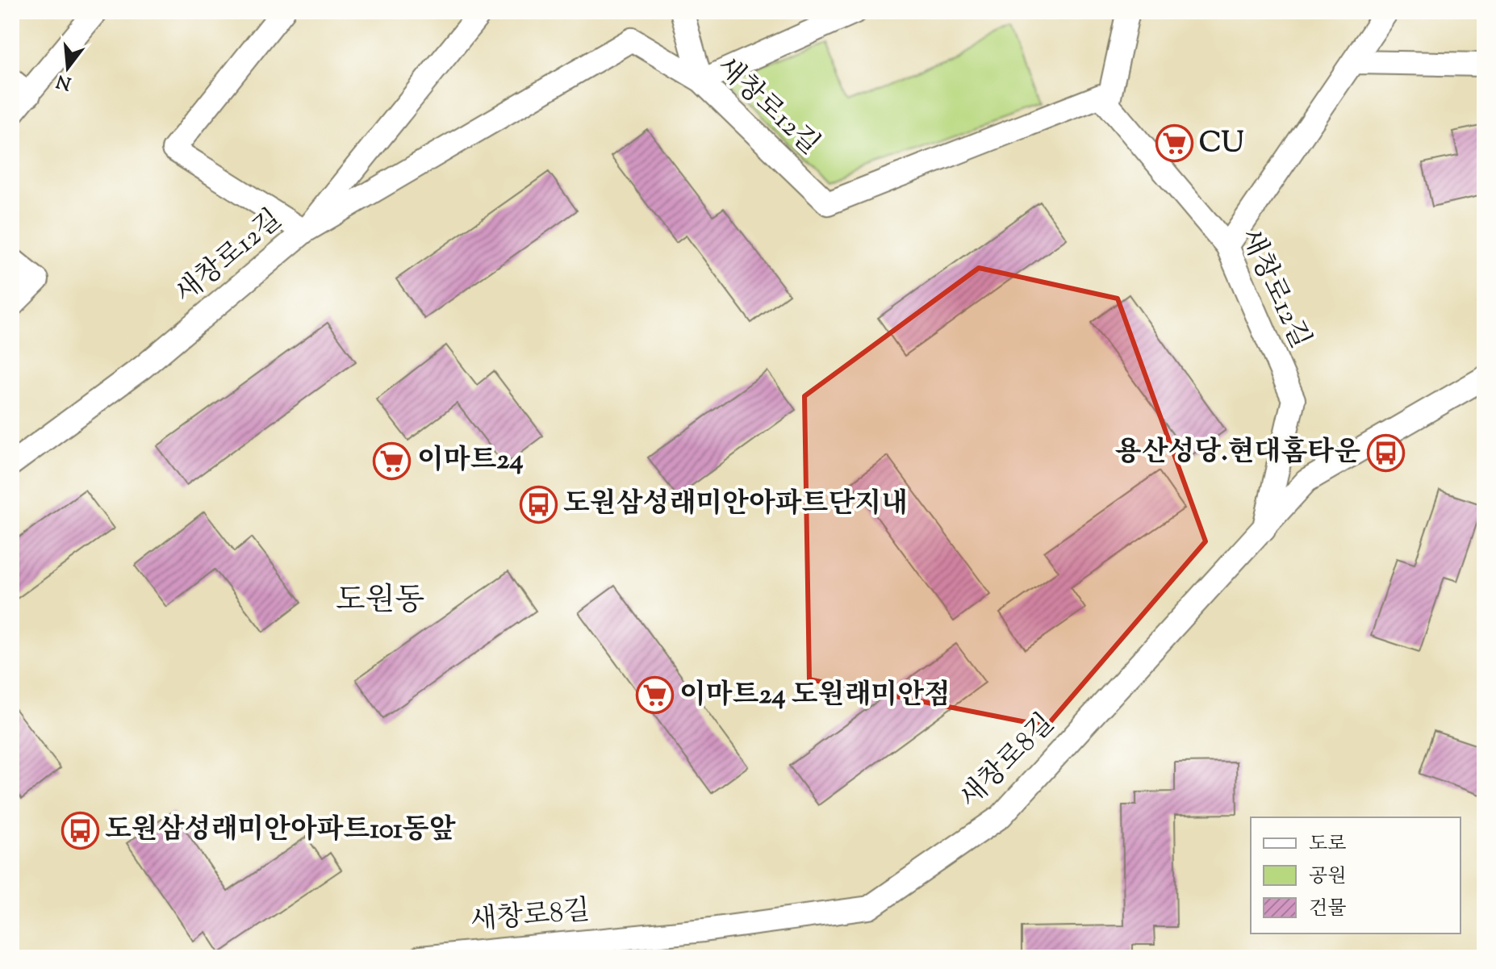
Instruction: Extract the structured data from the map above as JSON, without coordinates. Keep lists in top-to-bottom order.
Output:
{
  "streets": {
    "street": ["새창로12길", "새창로8길"]
  },
  "crossings": [
    ["새창로12길", "새창로8길"]
  ],
  "districts": ["도원동"],
  "places": {
    "supermarket": ["CU", "이마트24", "이마트24 도원래미안점"],
    "bus stop": ["용산성당.현대홈타운", "도원삼성래미안아파트단지내", "도원삼성래미안아파트101동앞"]
  },
  "legend": ["도로", "공원", "건물"],
  "north": "bottom"
}
